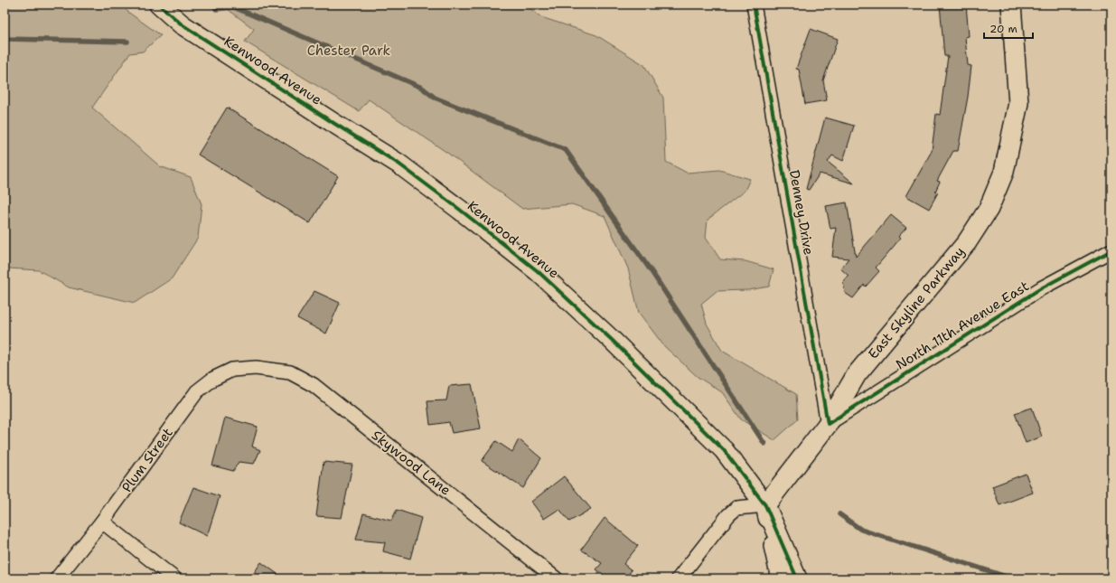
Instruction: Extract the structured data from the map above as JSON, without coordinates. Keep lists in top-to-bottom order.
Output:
{
  "streets": {
    "street": [
      "Kenwood Avenue",
      "Denney Drive",
      "East Skyline Parkway",
      "North 11th Avenue East",
      "Plum Street",
      "Skywood Lane"
    ]
  },
  "crossings": [
    ["Kenwood Avenue", "East Skyline Parkway"],
    ["Denney Drive", "East Skyline Parkway"],
    ["Denney Drive", "North 11th Avenue East"],
    ["East Skyline Parkway", "North 11th Avenue East"],
    ["Plum Street", "Skywood Lane"]
  ],
  "parks": ["Chester Park"],
  "scale_bar": "20 m"
}
